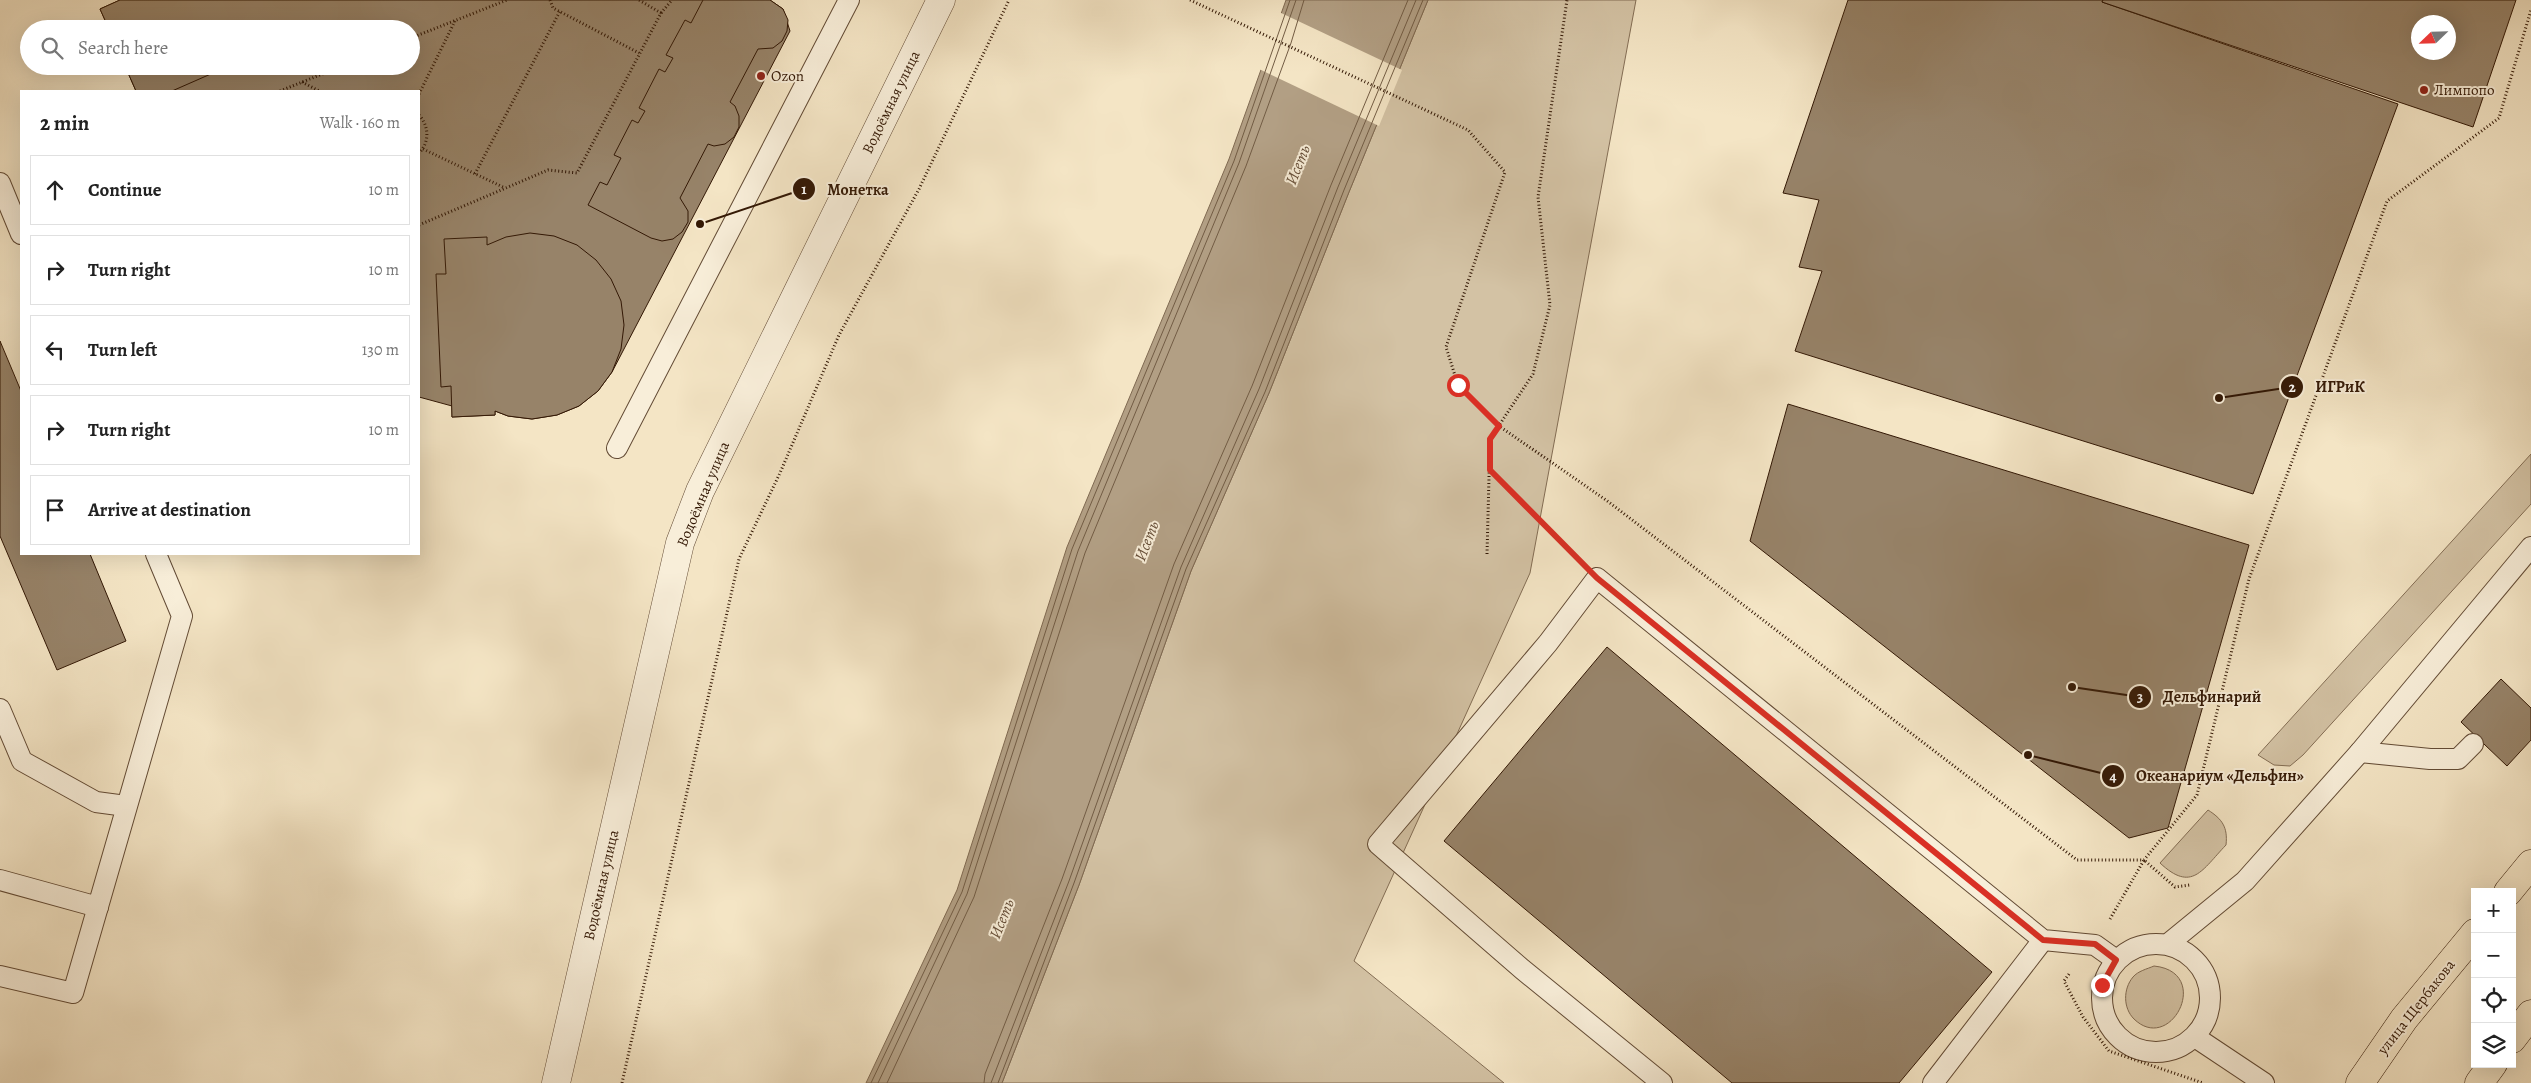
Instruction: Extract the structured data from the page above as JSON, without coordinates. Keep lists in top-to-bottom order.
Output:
{
  "streets": {
    "main road": ["улица Щербакова"],
    "street": ["Водоёмная улица"]
  },
  "water": ["Исеть"],
  "places": [
    "Ozon",
    "Лимпопо",
    "Монетка",
    "ИГРиК",
    "Дельфинарий",
    "Океанариум «Дельфин»"
  ],
  "north": "bottom left",
  "page": {
    "search": "Search here",
    "heading": ["2 min", "Walk · 160 m"],
    "list": [
      ["Continue", "10 m"],
      ["Turn right", "10 m"],
      ["Turn left", "130 m"],
      ["Turn right", "10 m"],
      "Arrive at destination"
    ],
    "map_buttons": ["+", "−"]
  }
}
